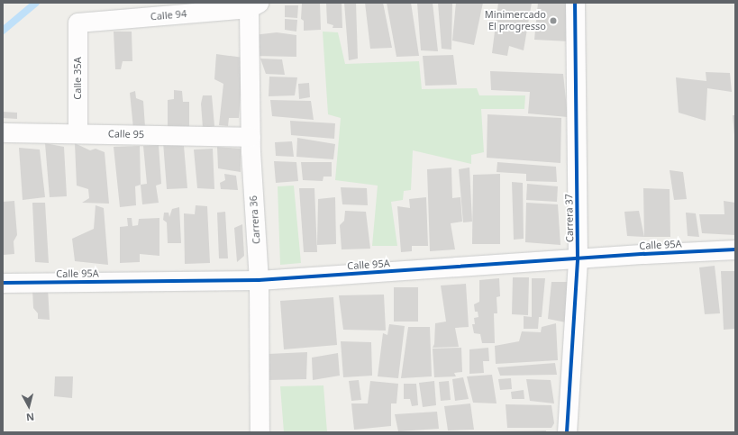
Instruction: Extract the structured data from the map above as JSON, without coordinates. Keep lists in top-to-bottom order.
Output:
{
  "streets": {
    "street": [
      "Calle 94",
      "Calle 35A",
      "Calle 95",
      "Carrera 37",
      "Carrera 36",
      "Calle 95A"
    ]
  },
  "crossings": [
    ["Calle 94", "Calle 35A"],
    ["Calle 94", "Carrera 36"],
    ["Calle 35A", "Calle 95"],
    ["Calle 95", "Carrera 36"],
    ["Carrera 37", "Calle 95A"],
    ["Carrera 36", "Calle 95A"]
  ],
  "places": ["Minimercado El progresso"],
  "north": "bottom"
}
